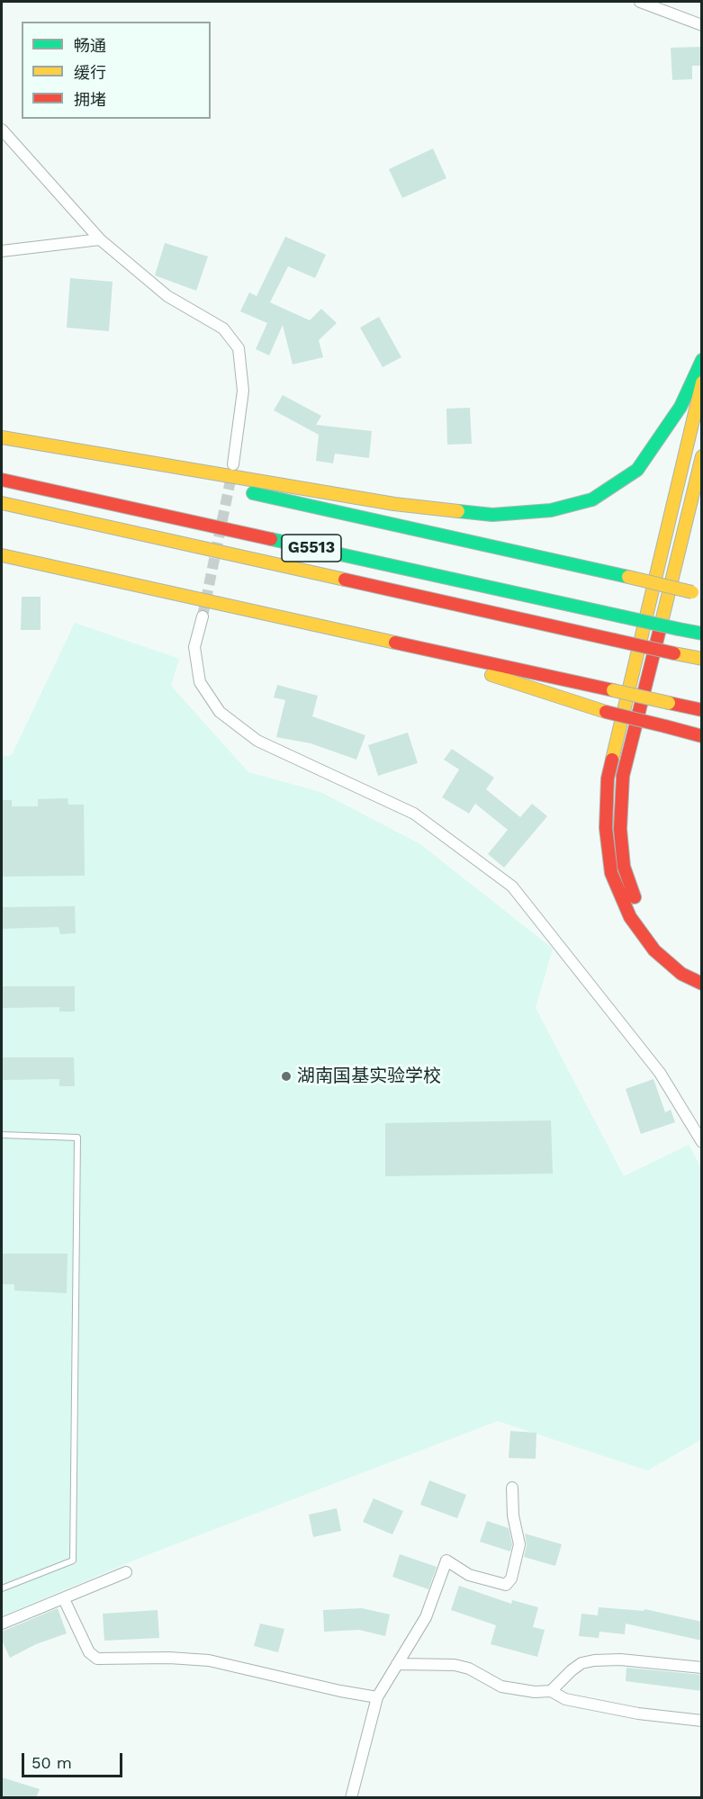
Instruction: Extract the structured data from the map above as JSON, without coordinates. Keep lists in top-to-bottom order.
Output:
{
  "streets": {
    "highway": ["G5513"]
  },
  "places": ["湖南国基实验学校"],
  "legend": ["畅通", "缓行", "拥堵"],
  "scale_bar": "50 m"
}
